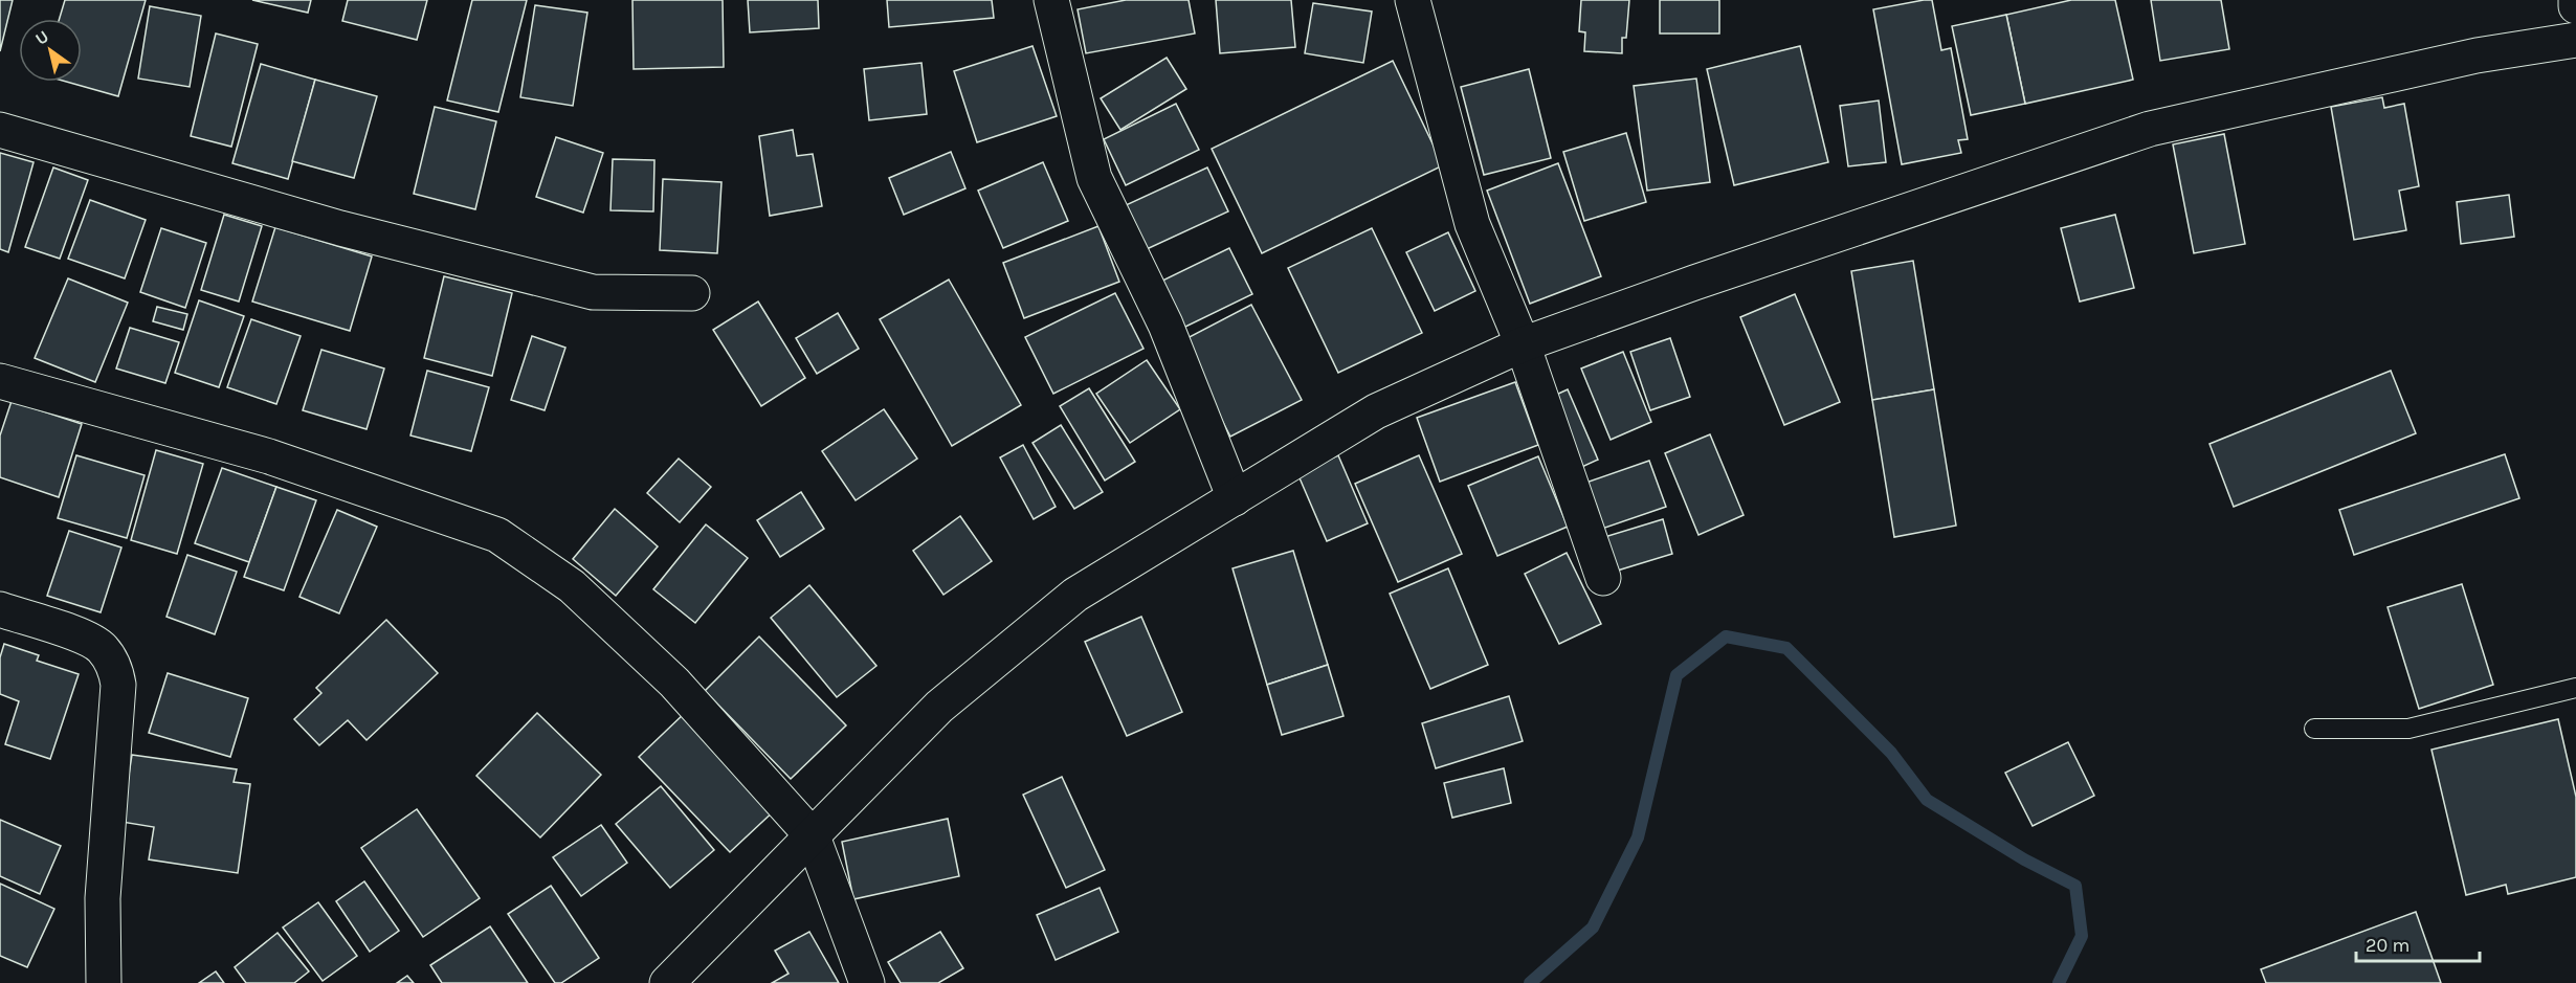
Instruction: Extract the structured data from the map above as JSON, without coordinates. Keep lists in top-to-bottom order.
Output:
{
  "scale_bar": "20 m",
  "north": "top left"
}
